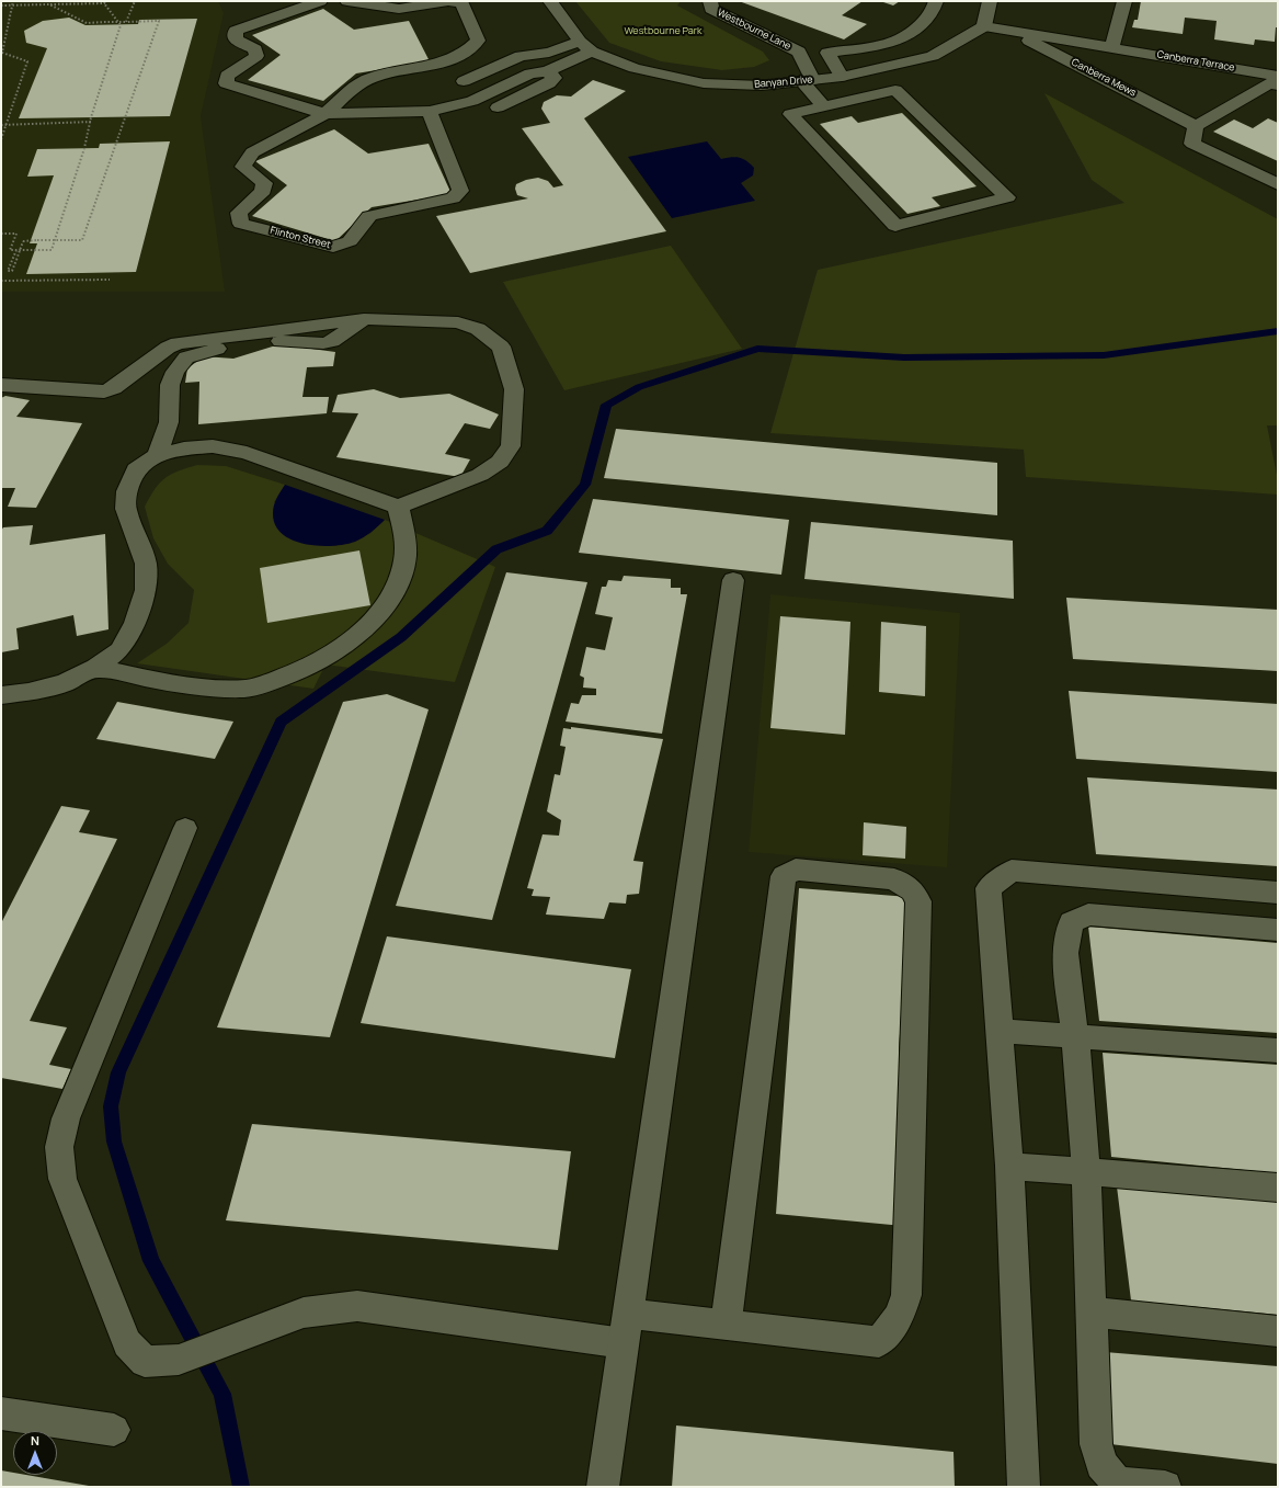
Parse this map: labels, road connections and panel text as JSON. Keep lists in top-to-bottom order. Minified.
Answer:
{"streets":{"street":["Westbourne Lane","Canberra Terrace","Canberra Mews","Banyan Drive","Flinton Street"]},"crossings":[["Westbourne Lane","Banyan Drive"],["Canberra Terrace","Canberra Mews"],["Canberra Terrace","Banyan Drive"],["Banyan Drive","Flinton Street"]],"parks":["Westbourne Park"],"north":"top"}
